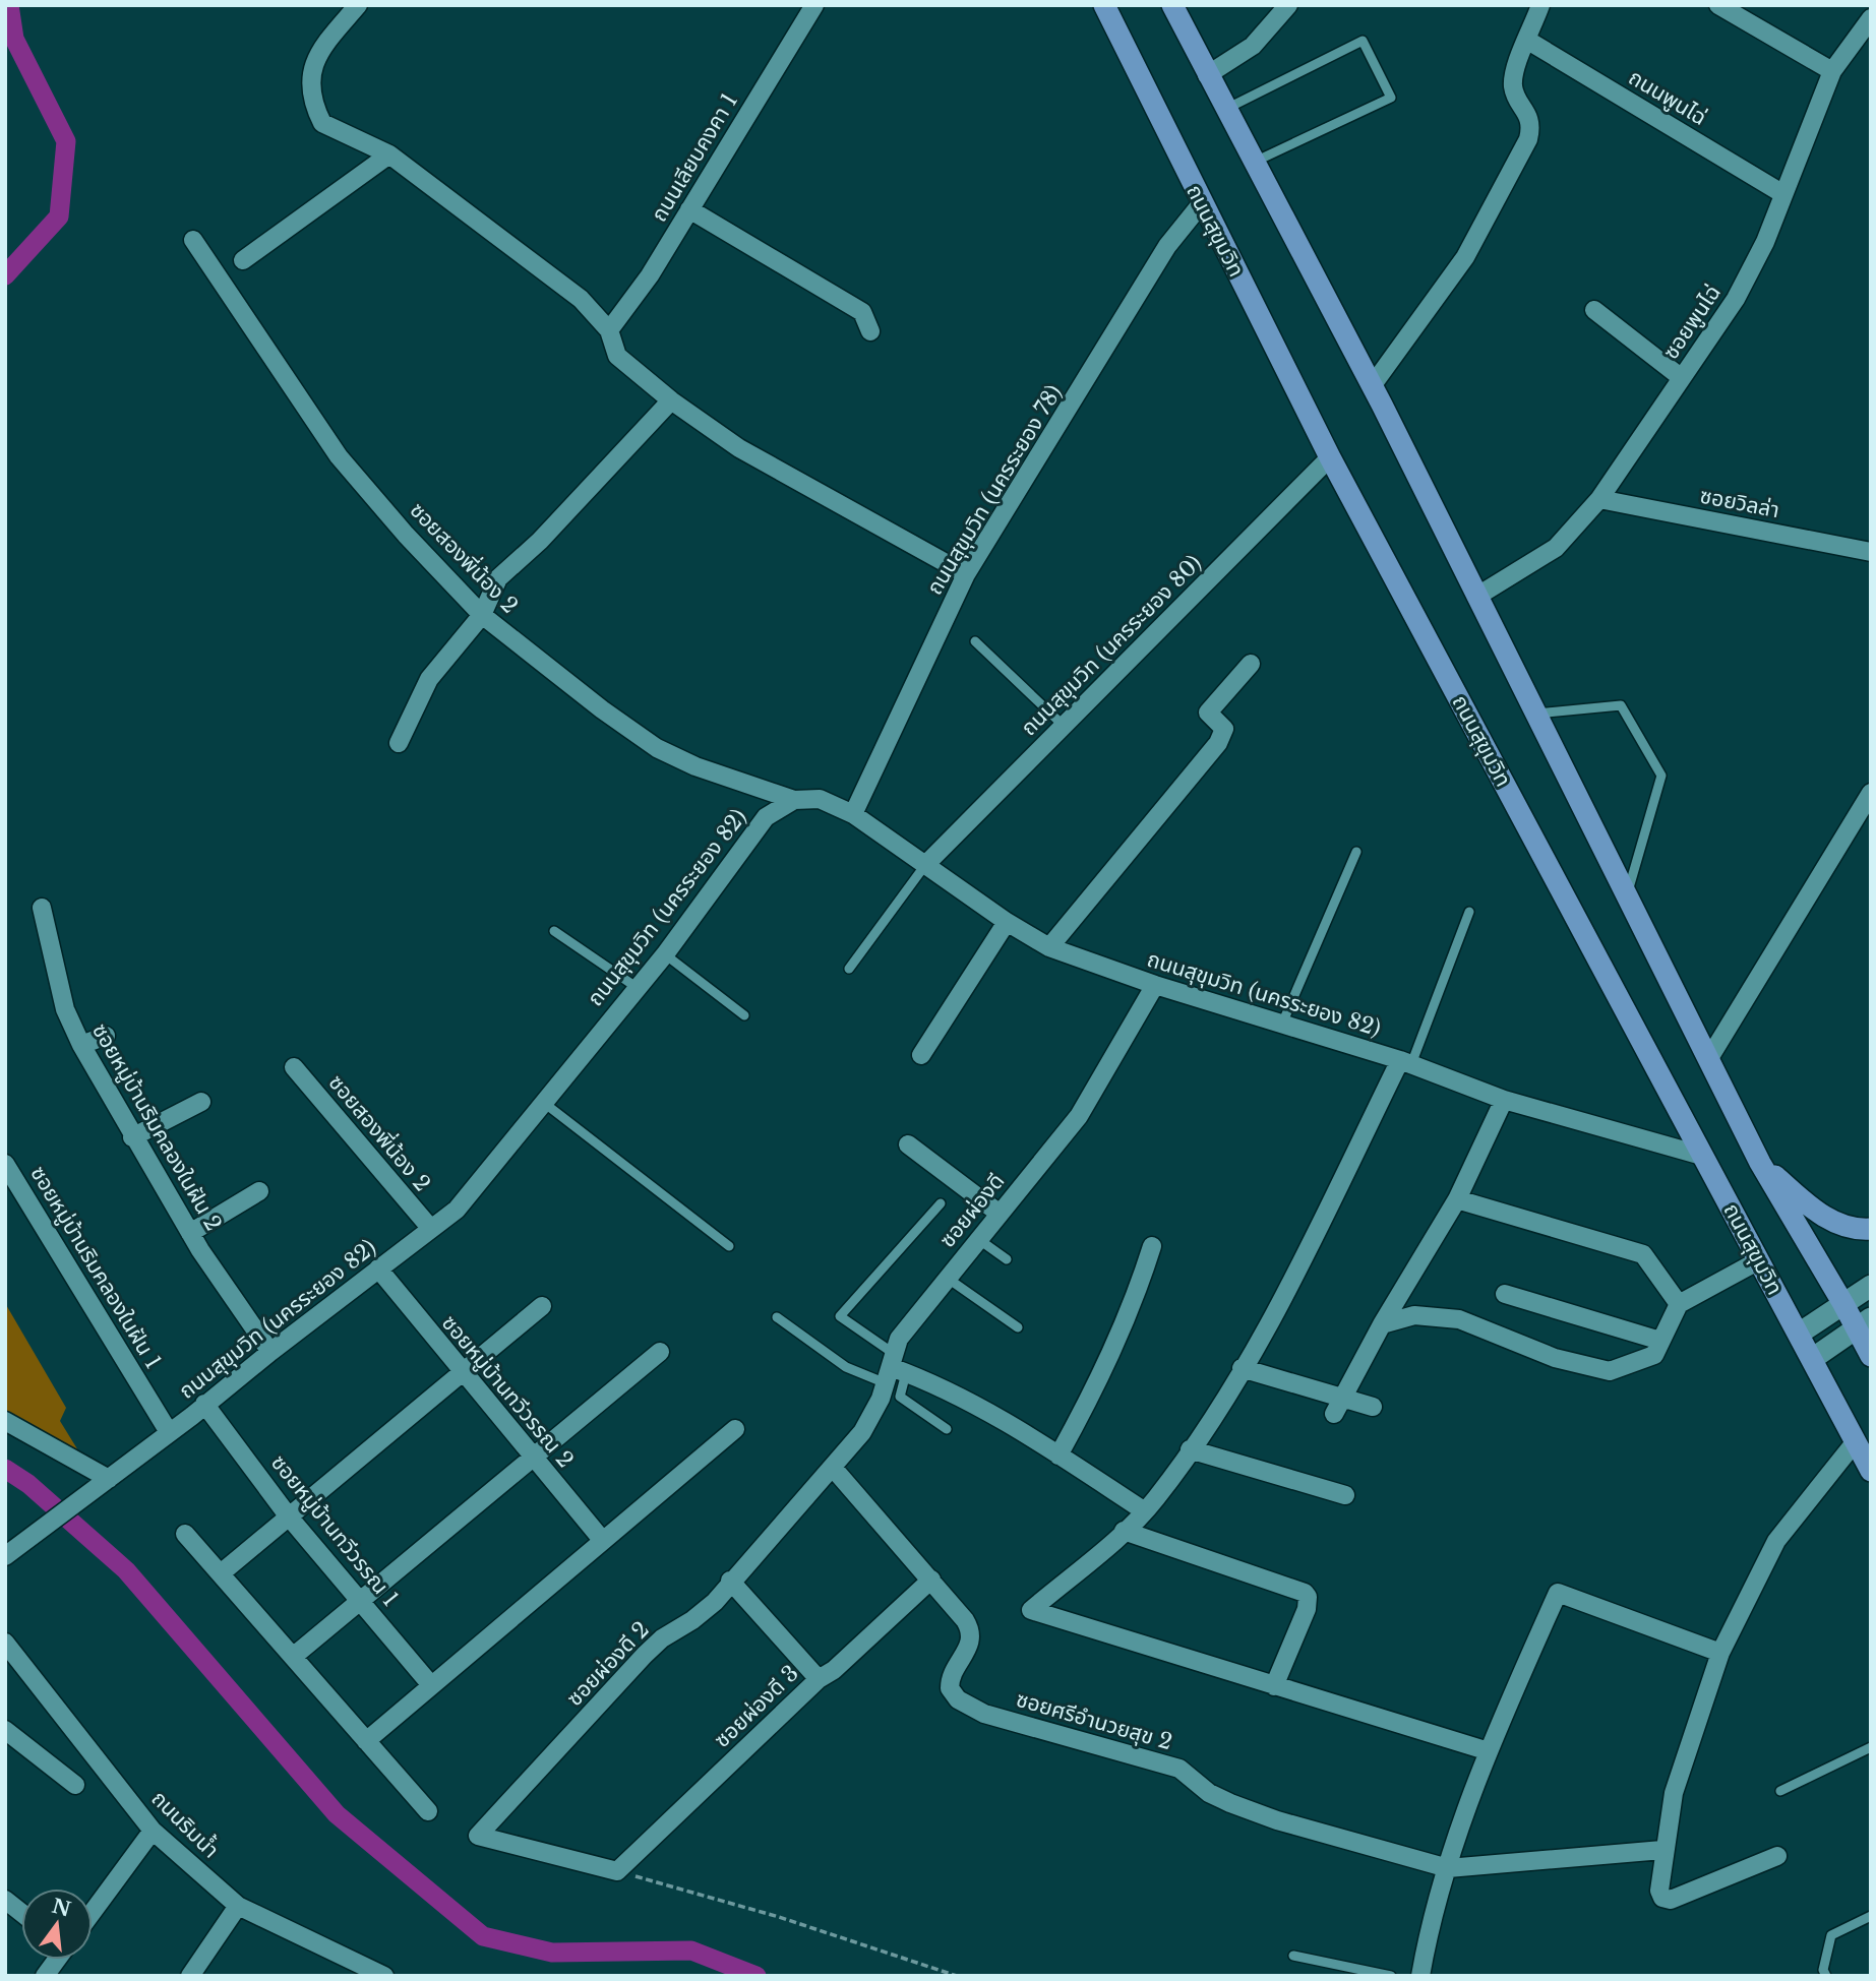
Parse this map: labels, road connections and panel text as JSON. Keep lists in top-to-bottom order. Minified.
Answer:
{"streets":{"main road":["ถนนสุขุมวิท"],"street":["ถนนพูนไฉ่","ถนนเลียบคงคา 1","ซอยพูนไฉ่","ถนนสุขุมวิท (นครระยอง 78)","ซอยวิลล่า","ซอยสองพี่น้อง 2","ถนนสุขุมวิท (นครระยอง 80)","ถนนสุขุมวิท (นครระยอง 82)","ซอยหมู่บ้านริมคลองในฝัน 2","ซอยผ่องดี","ซอยหมู่บ้านริมคลองในฝัน 1","ซอยหมู่บ้านทวีวรรณ 2","ซอยหมู่บ้านทวีวรรณ 1","ซอยผ่องดี 2","ซอยผ่องดี 3","ซอยศรีอำนวยสุข 2","ถนนริมน้ำ"]},"crossings":[["ถนนพูนไฉ่","ซอยพูนไฉ่"],["ถนนสุขุมวิท","ถนนสุขุมวิท (นครระยอง 78)"],["ถนนสุขุมวิท","ถนนสุขุมวิท (นครระยอง 80)"],["ถนนสุขุมวิท","ถนนสุขุมวิท (นครระยอง 82)"],["ซอยพูนไฉ่","ซอยวิลล่า"],["ถนนสุขุมวิท (นครระยอง 78)","ถนนสุขุมวิท (นครระยอง 82)"],["ซอยสองพี่น้อง 2","ถนนสุขุมวิท (นครระยอง 82)"],["ถนนสุขุมวิท (นครระยอง 80)","ถนนสุขุมวิท (นครระยอง 82)"],["ถนนสุขุมวิท (นครระยอง 82)","ซอยหมู่บ้านริมคลองในฝัน 2"],["ถนนสุขุมวิท (นครระยอง 82)","ซอยผ่องดี"],["ถนนสุขุมวิท (นครระยอง 82)","ซอยหมู่บ้านริมคลองในฝัน 1"],["ถนนสุขุมวิท (นครระยอง 82)","ซอยหมู่บ้านทวีวรรณ 2"],["ถนนสุขุมวิท (นครระยอง 82)","ซอยหมู่บ้านทวีวรรณ 1"],["ซอยผ่องดี","ซอยผ่องดี 2"],["ซอยผ่องดี","ซอยศรีอำนวยสุข 2"],["ซอยผ่องดี 2","ซอยผ่องดี 3"],["ซอยผ่องดี 2","ซอยศรีอำนวยสุข 2"],["ซอยผ่องดี 3","ซอยศรีอำนวยสุข 2"]],"north":"top"}
